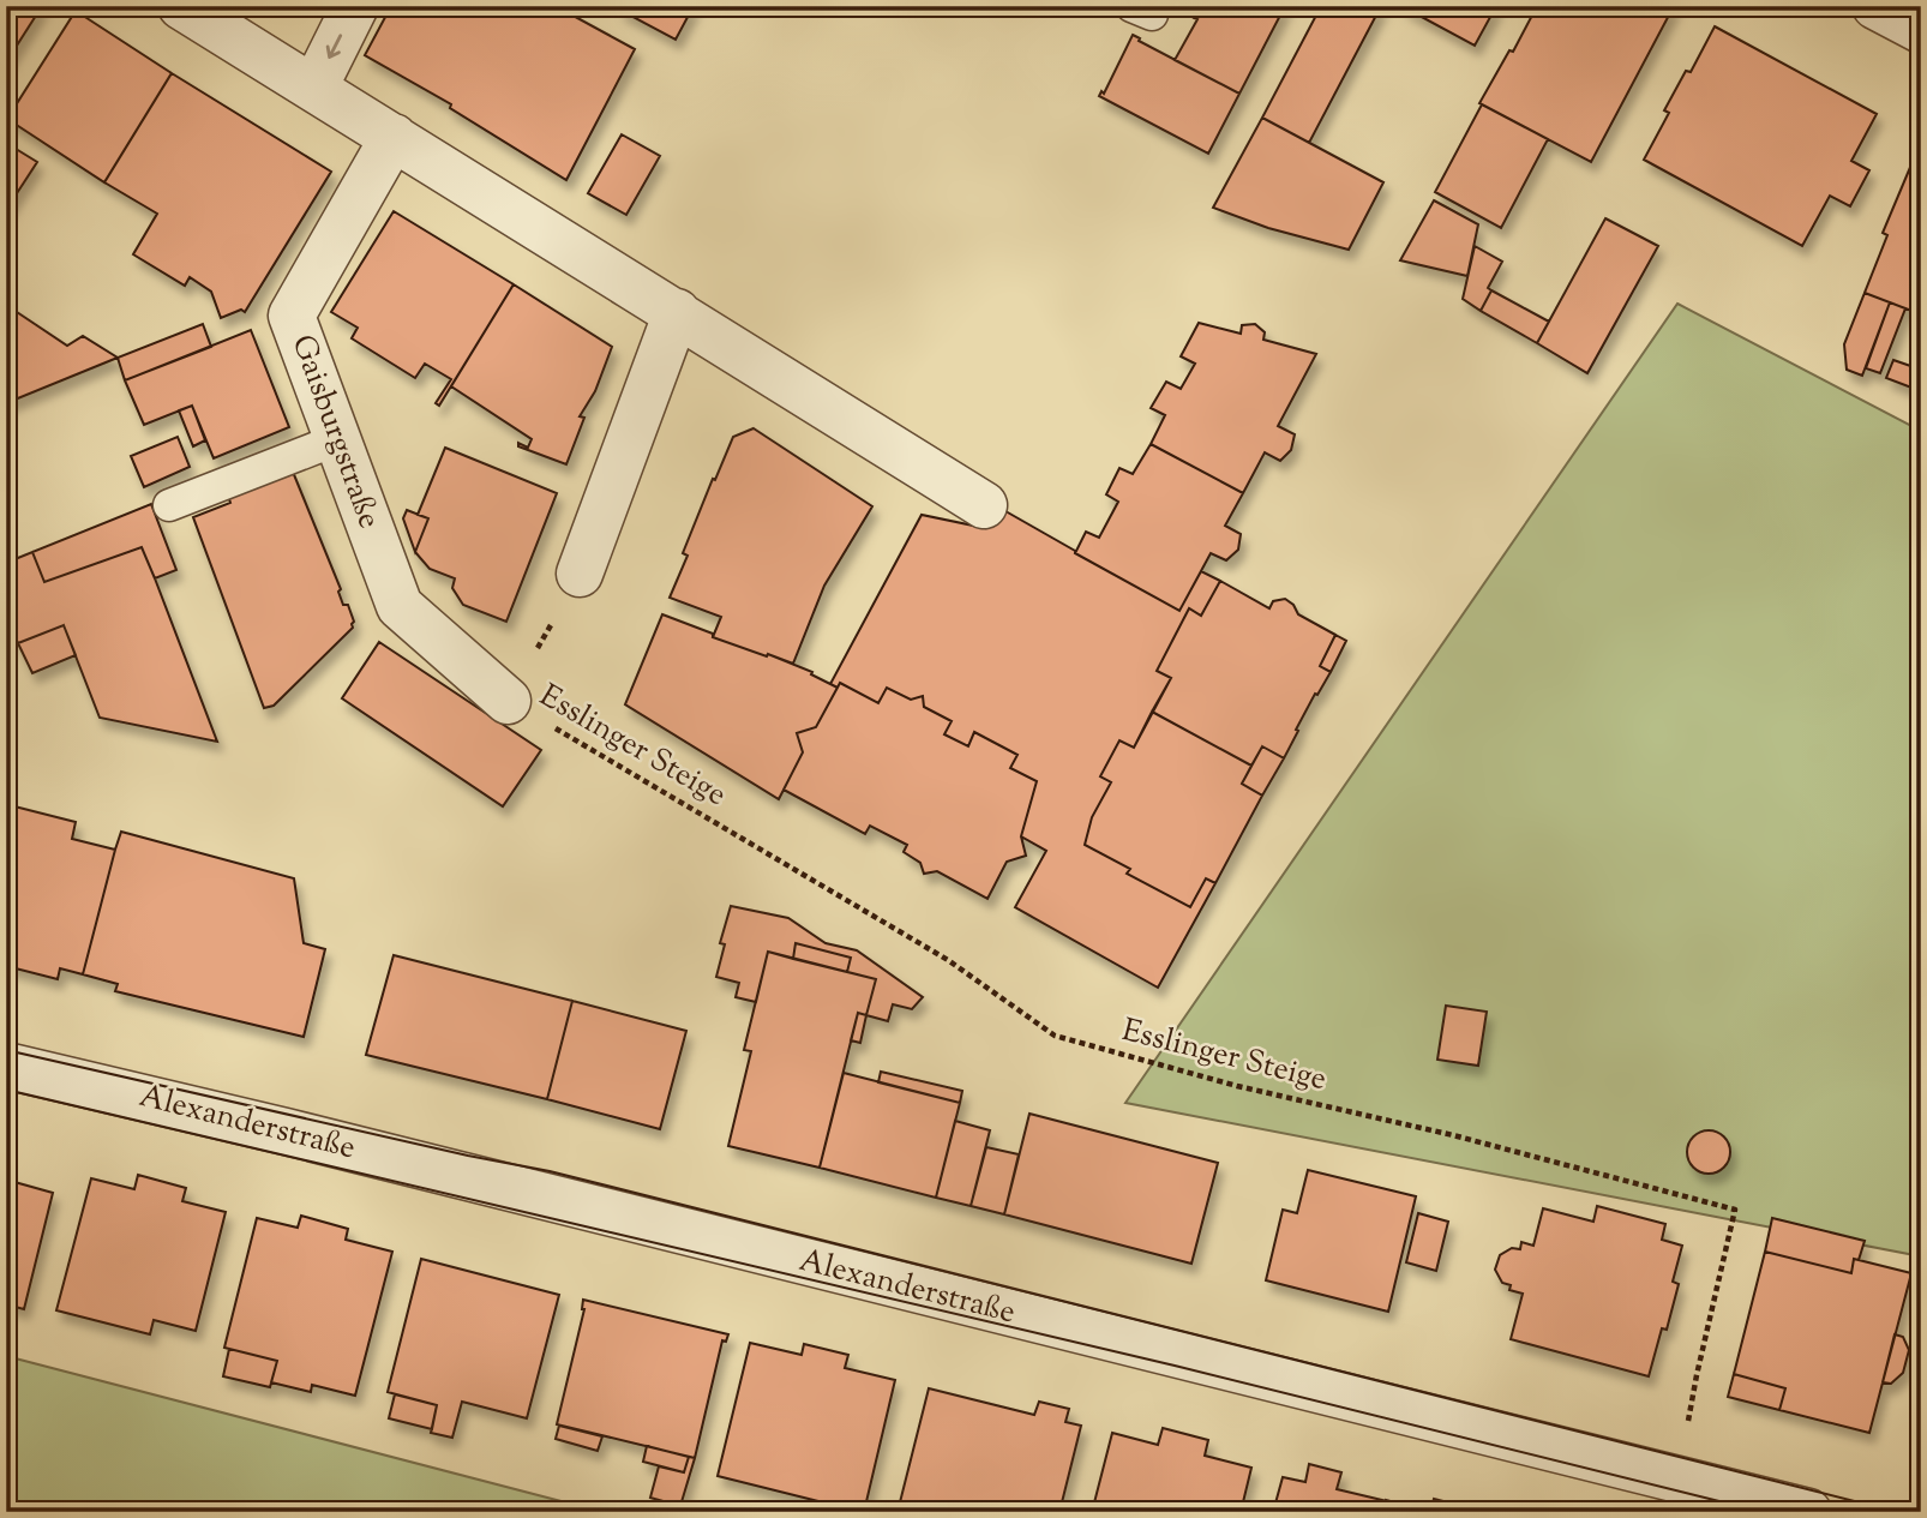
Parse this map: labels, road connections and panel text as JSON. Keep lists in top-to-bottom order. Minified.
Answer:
{"streets":{"street":["Gaisburgstraße","Alexanderstraße"],"path":["Esslinger Steige"]},"crossings":[["Gaisburgstraße","Esslinger Steige"],["Esslinger Steige","Alexanderstraße"]]}
